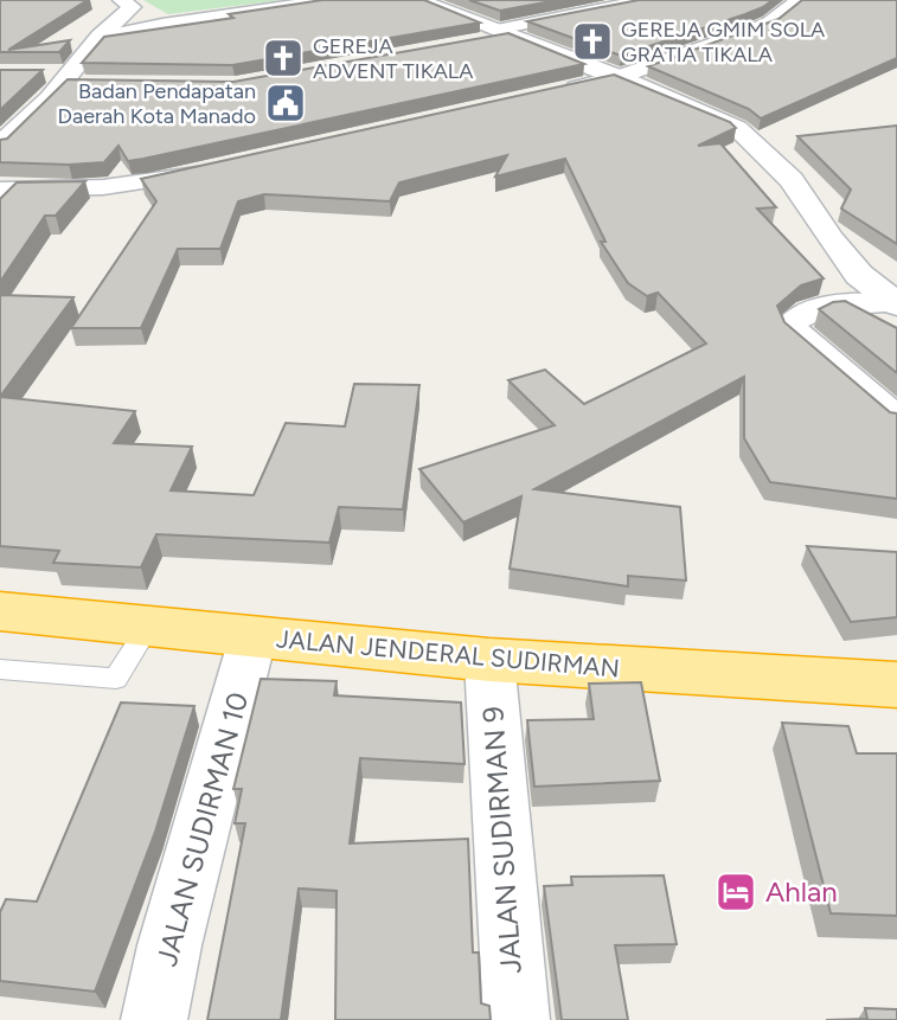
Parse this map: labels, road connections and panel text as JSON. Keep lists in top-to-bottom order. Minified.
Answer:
{"streets":{"highway":["JALAN JENDERAL SUDIRMAN"],"street":["JALAN SUDIRMAN 10","JALAN SUDIRMAN 9"]},"crossings":[["JALAN JENDERAL SUDIRMAN","JALAN SUDIRMAN 10"],["JALAN JENDERAL SUDIRMAN","JALAN SUDIRMAN 9"]],"places":{"church":["GEREJA GMIM SOLA GRATIA TIKALA","GEREJA ADVENT TIKALA"],"public building":["Badan Pendapatan Daerah Kota Manado"],"hotel":["Ahlan"]}}
